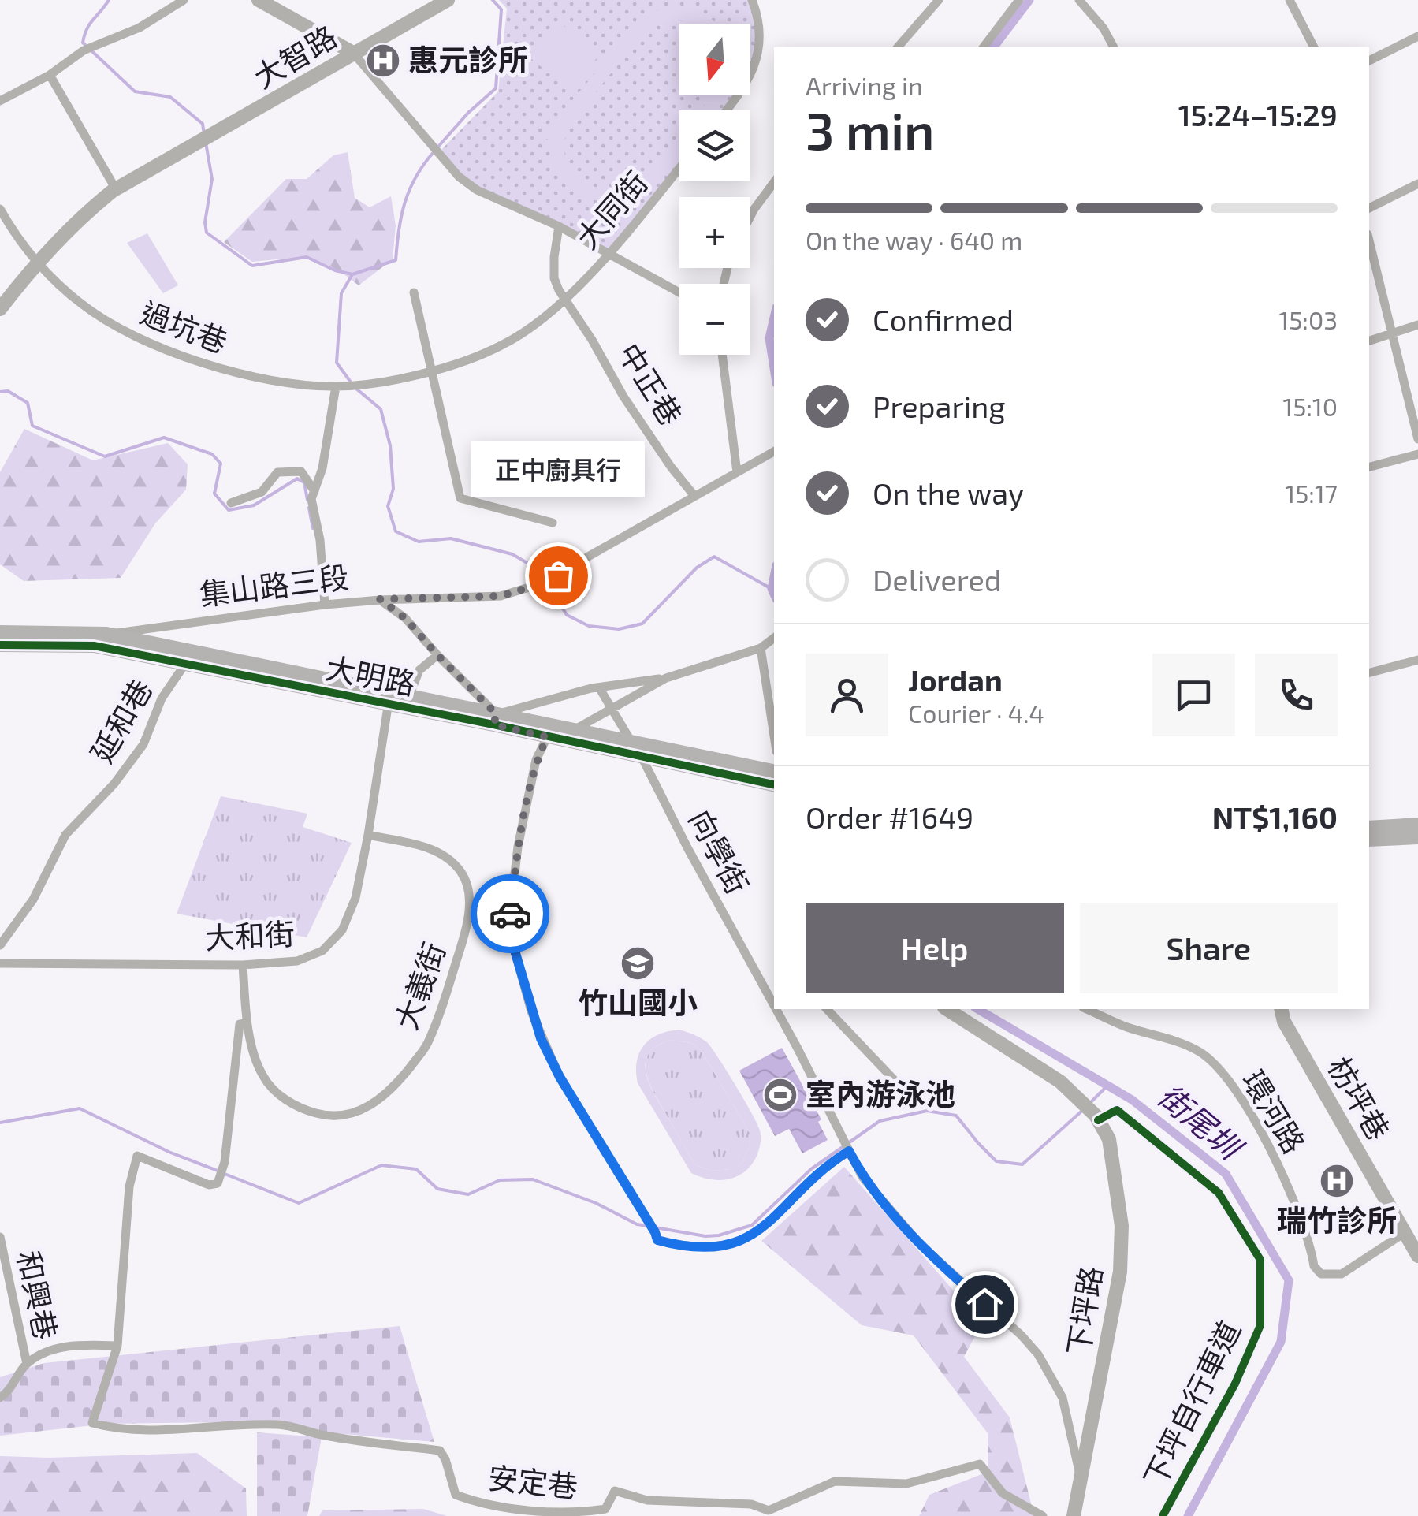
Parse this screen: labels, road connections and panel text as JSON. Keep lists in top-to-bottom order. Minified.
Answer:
{"streets":{"main road":["集山路三段","大明路"],"street":["大智路","大同街","過坑巷","中正巷","延和巷","向學街","大和街","大義街","枋坪巷","環河路","和興巷","下坪路","安定巷"],"cycle path":["下坪自行車道"]},"crossings":[["大智路","過坑巷"],["大同街","中正巷"],["集山路三段","大明路"],["大明路","延和巷"],["大明路","向學街"],["大明路","大和街"],["大和街","大義街"],["枋坪巷","環河路"]],"water":["街尾圳"],"places":{"hospital":["惠元診所","瑞竹診所"],"other":["正中廚具行"],"school or university":["竹山國小"],"sports":["室內游泳池"]},"north":"bottom","page":{"map_buttons":["+","−"],"heading":["3 min","Arriving in","15:24–15:29"],"panel":["Jordan","Courier · 4.4","Order #1649","NT$1,160"],"bar":"On the way · 640 m","list":[["Confirmed","15:03"],["Preparing","15:10"],["On the way","15:17"],"Delivered"],"bubble":"正中廚具行","buttons":["Help","Share"]}}
